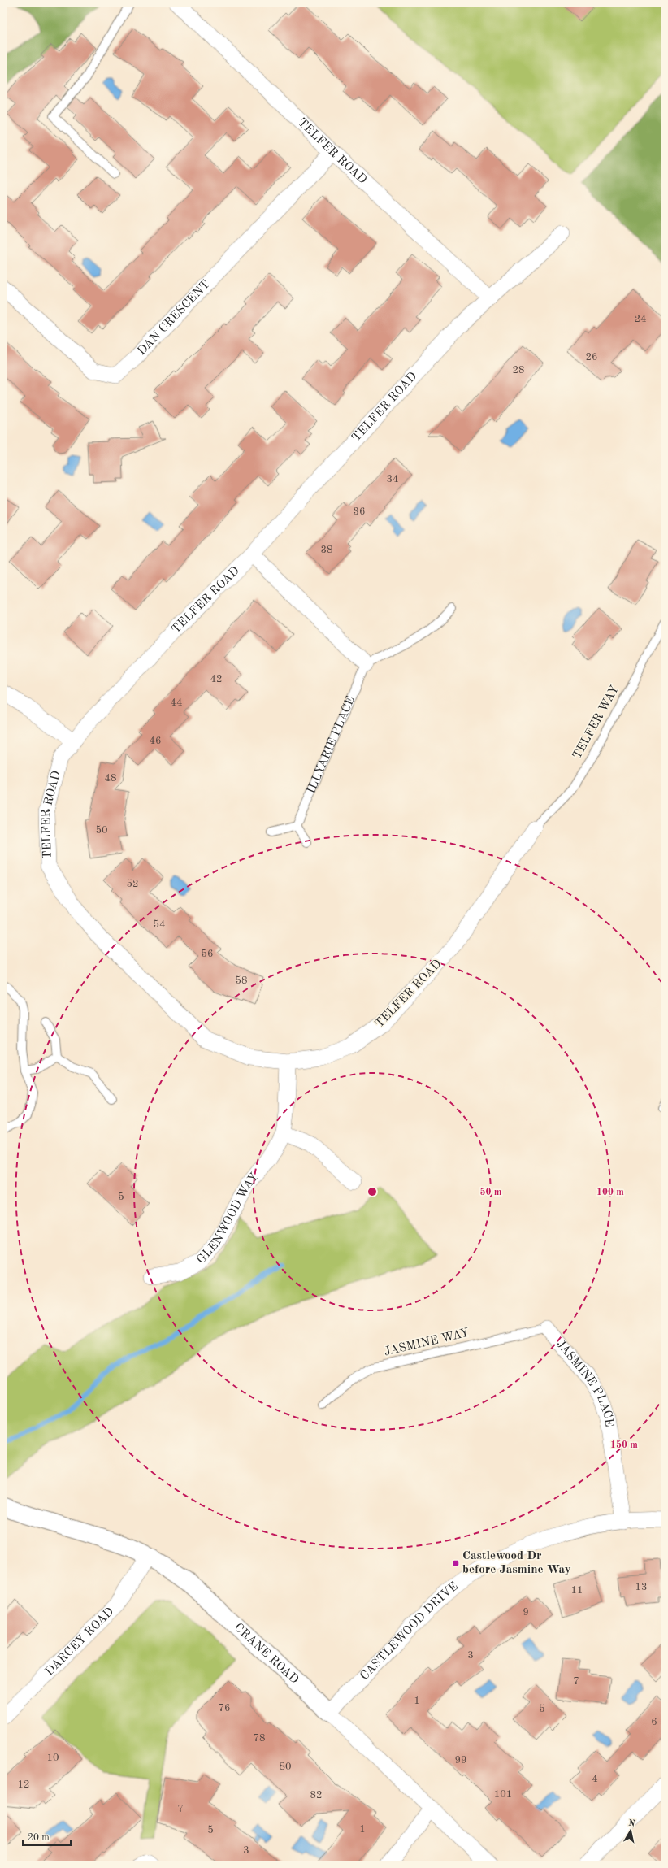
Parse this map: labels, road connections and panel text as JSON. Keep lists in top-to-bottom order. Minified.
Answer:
{"streets":{"street":["TELFER ROAD","DAN CRESCENT","GLENWOOD WAY","JASMINE PLACE","CASTLEWOOD DRIVE","DARCEY ROAD","CRANE ROAD"],"lane":["TELFER WAY","ILLYARIE PLACE","JASMINE WAY"]},"crossings":[["TELFER ROAD","DAN CRESCENT"],["TELFER ROAD","TELFER WAY"],["TELFER ROAD","GLENWOOD WAY"],["JASMINE WAY","JASMINE PLACE"],["JASMINE PLACE","CASTLEWOOD DRIVE"],["CASTLEWOOD DRIVE","CRANE ROAD"],["DARCEY ROAD","CRANE ROAD"]],"places":{"transit":["Castlewood Dr before Jasmine Way"]},"house_numbers":["24","26","28","34","36","38","42","44","46","48","50","52","54","56","58","5","13","11","9","3","7","1","76","5","6","78","10","99","80","4","12","101","82","7","1","5","3"],"scale_bar":"20 m","north":"top","rings":["50 m","100 m","150 m"]}
